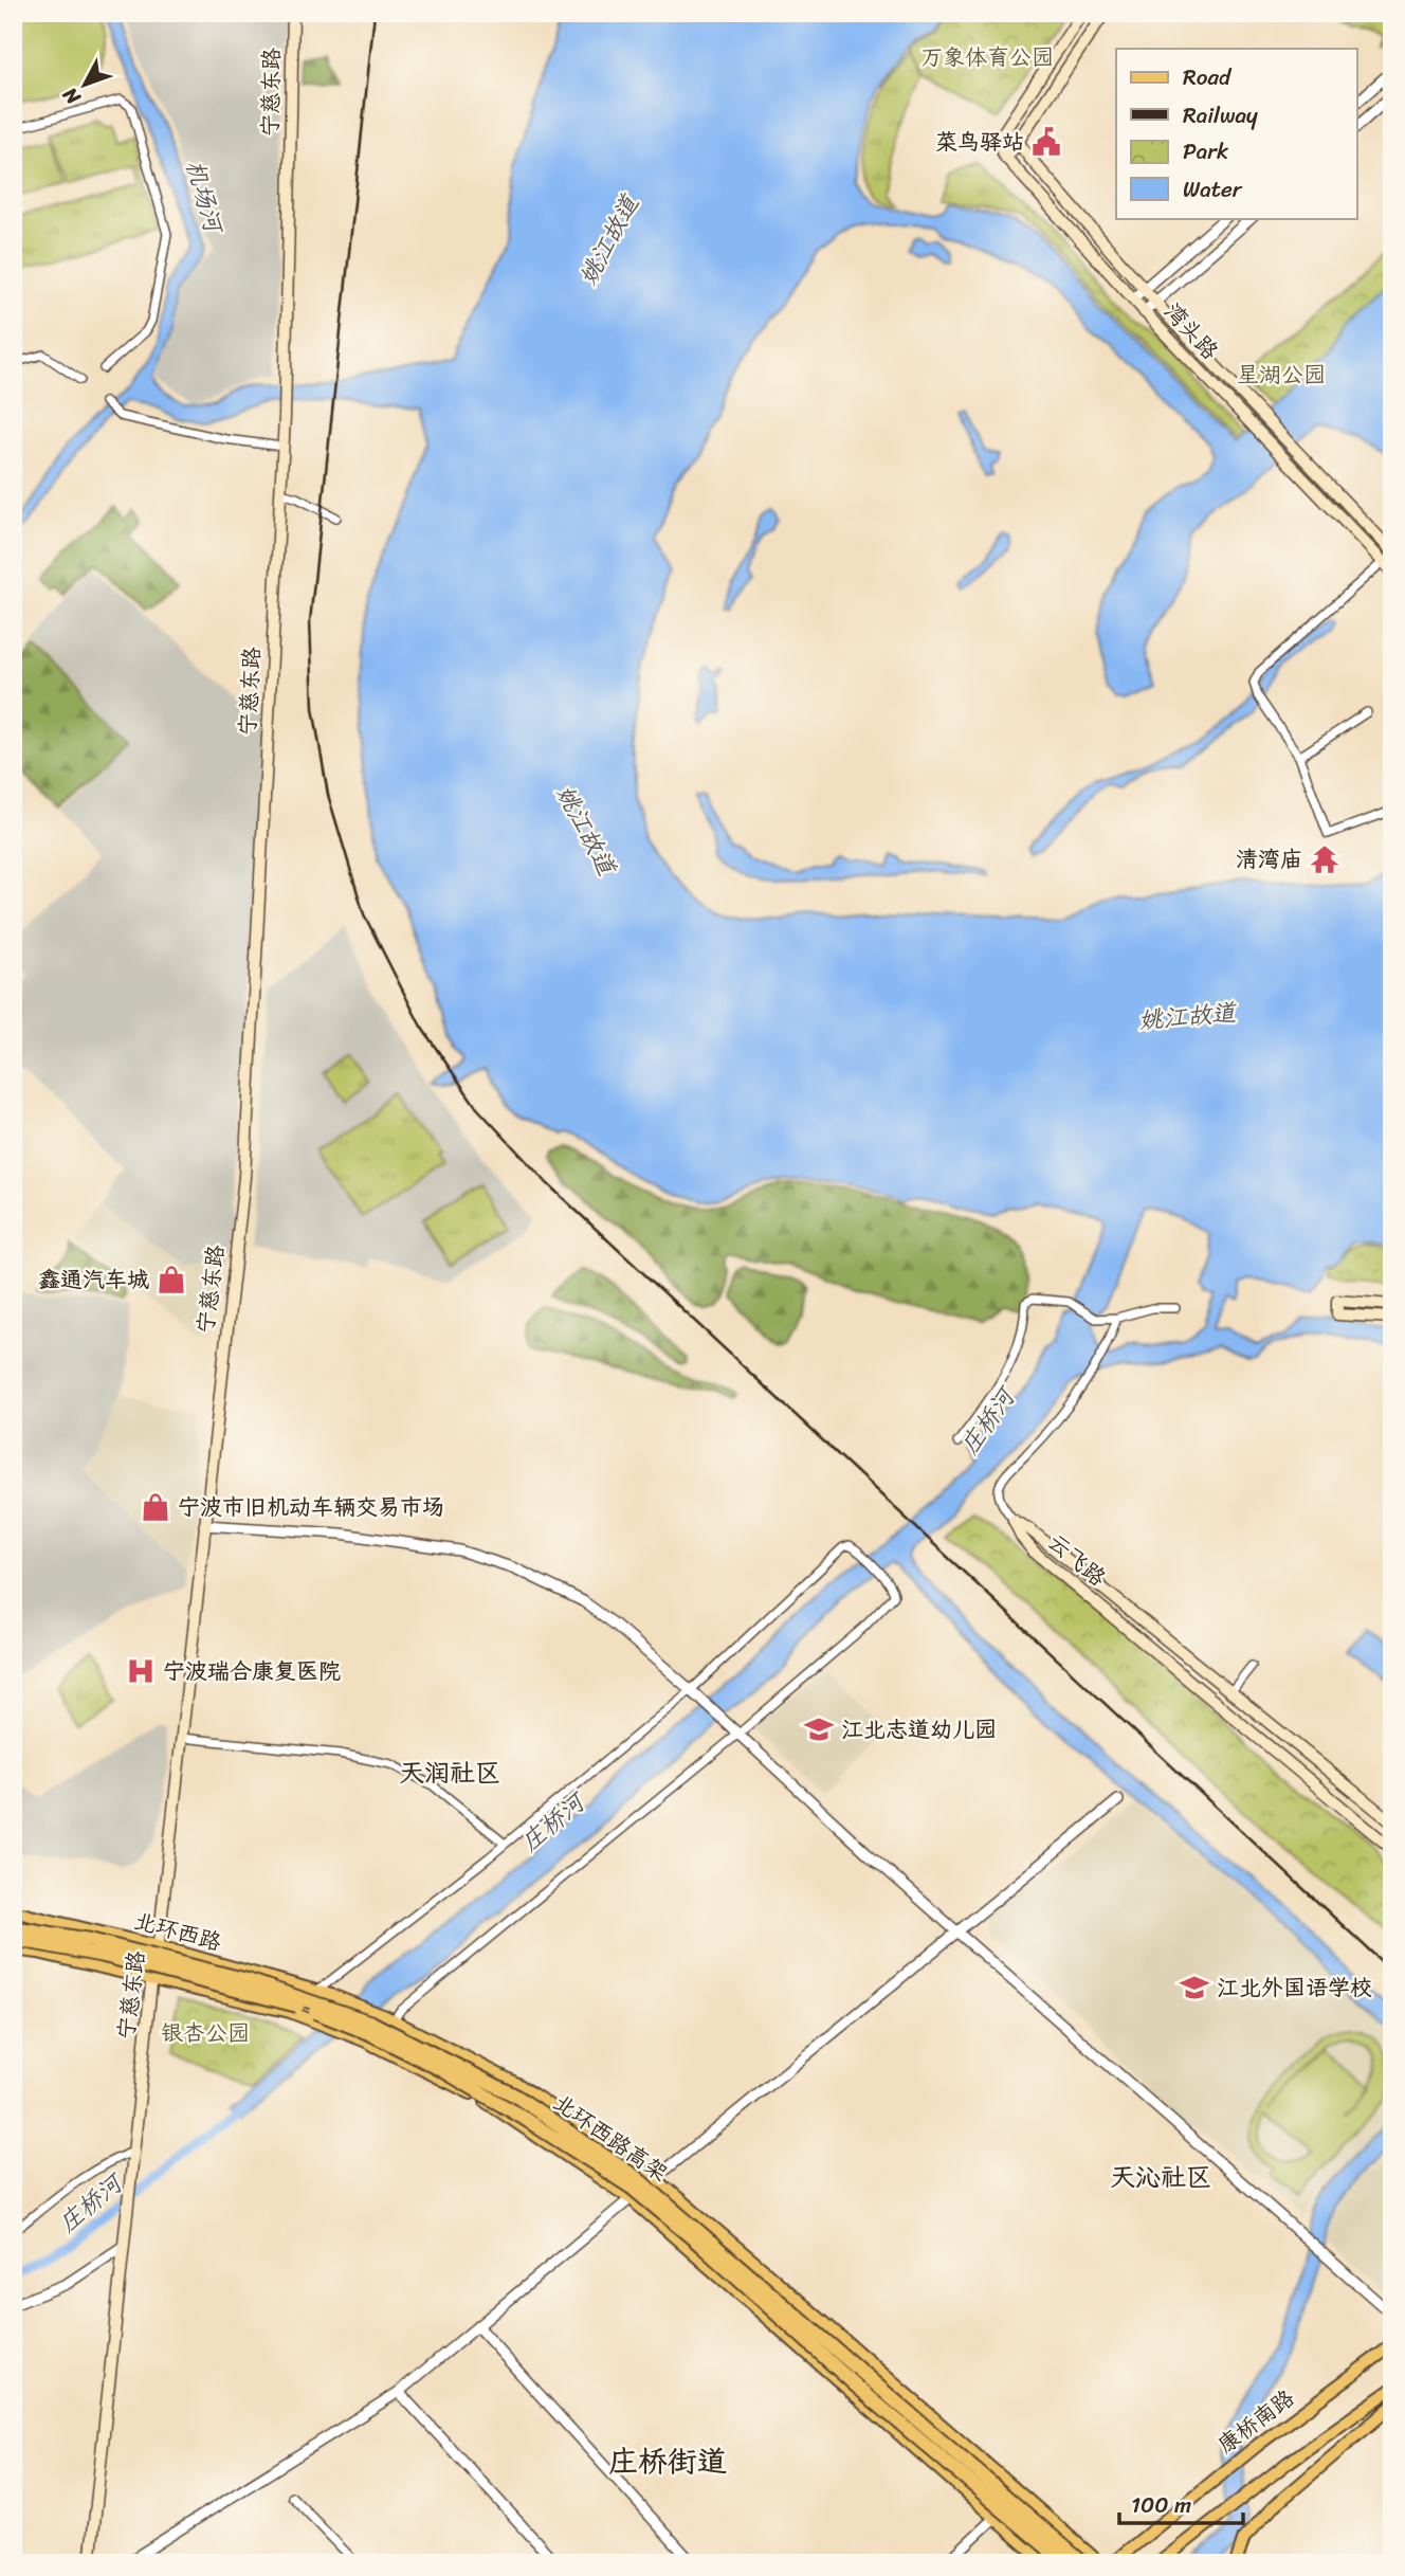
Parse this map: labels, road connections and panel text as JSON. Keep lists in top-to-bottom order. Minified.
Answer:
{"streets":{"highway":["北环西路高架"],"main road":["宁慈东路","湾头路","云飞路","北环西路","康桥南路"]},"crossings":[["宁慈东路","北环西路"]],"districts":["天润社区","天沁社区","庄桥街道"],"water":["机场河","姚江故道","庄桥河"],"parks":["万象体育公园","星湖公园","银杏公园"],"places":{"public building":["菜鸟驿站"],"temple":["清湾庙"],"shop":["鑫通汽车城","宁波市旧机动车辆交易市场"],"hospital":["宁波瑞合康复医院"],"school or university":["江北志道幼儿园","江北外国语学校"]},"legend":["Road","Railway","Park","Water"],"scale_bar":"100 m","north":"bottom left"}
